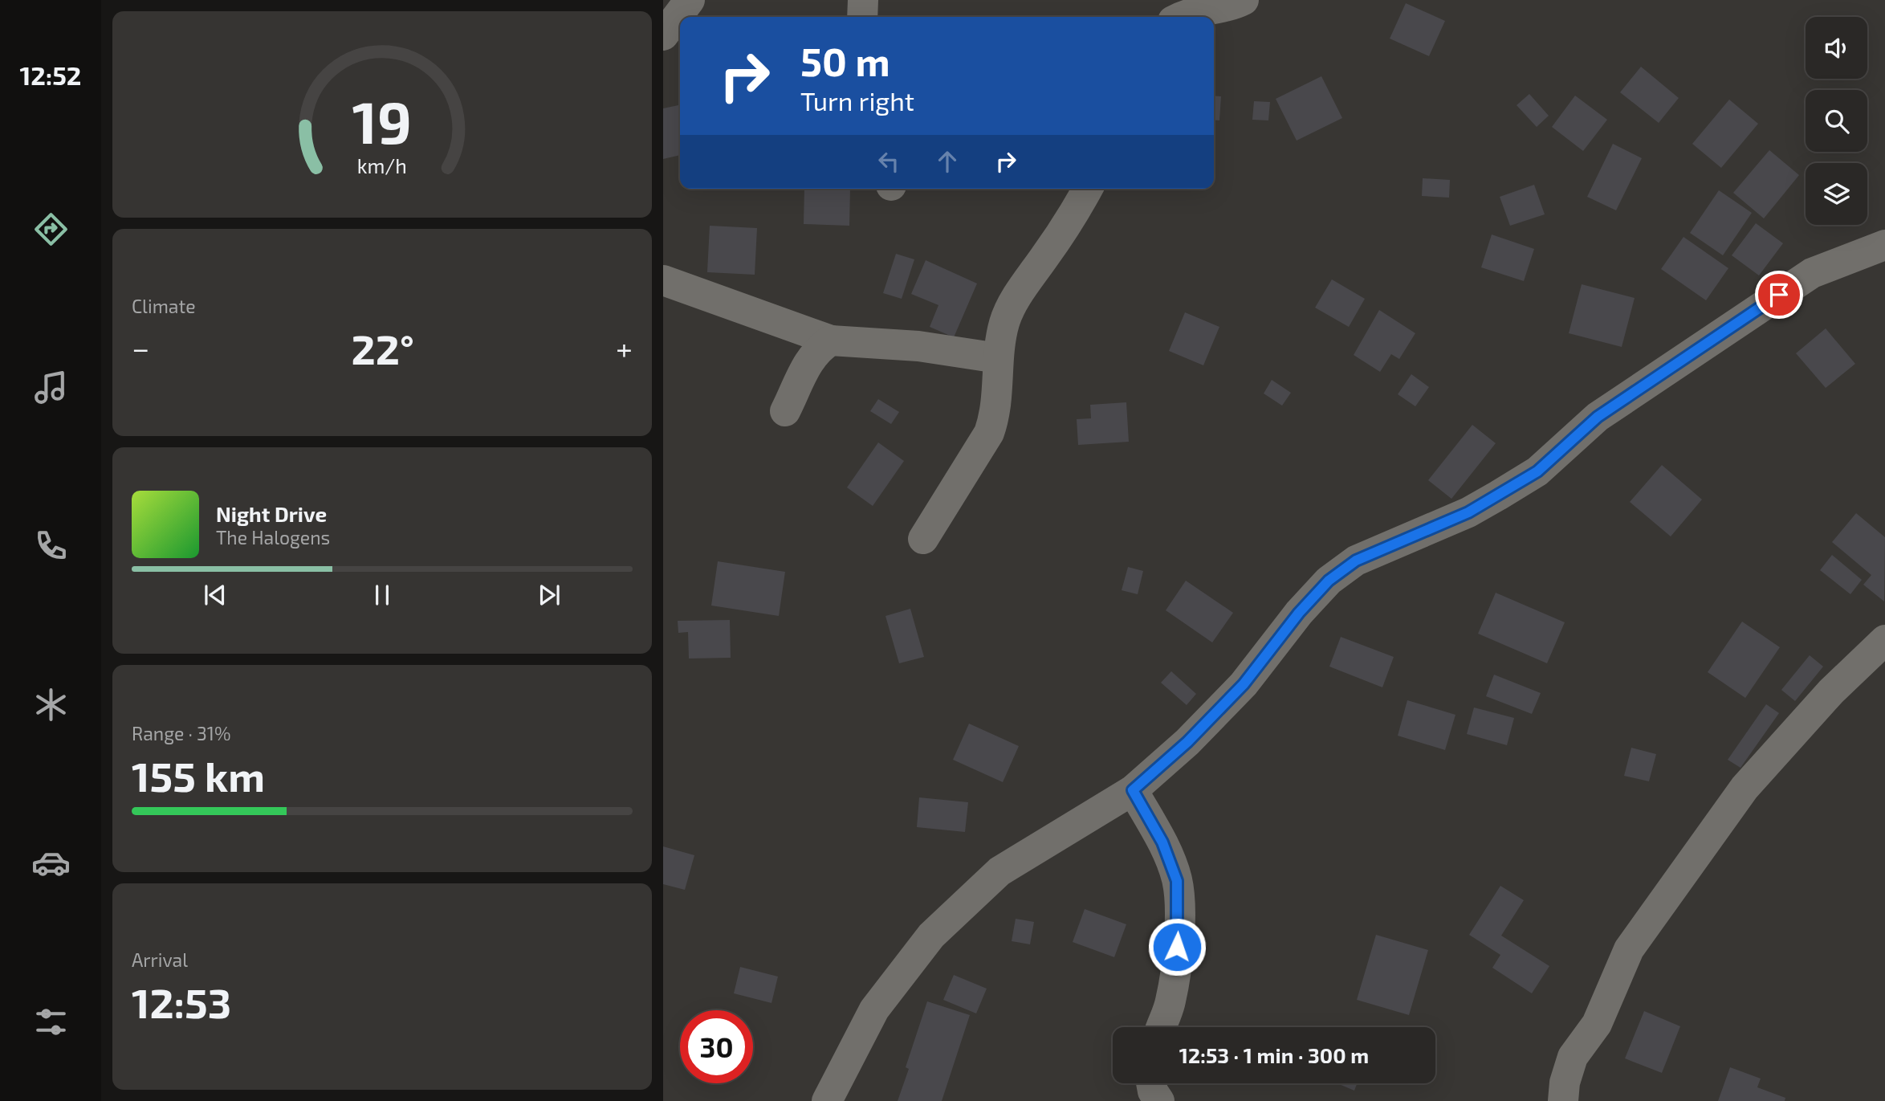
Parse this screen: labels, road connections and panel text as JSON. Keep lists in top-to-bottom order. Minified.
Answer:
{"page":{"tabs":"12:52","turn":["50 m","Turn right"],"tile":["Climate",["Range · 31%","155 km"],["Arrival","12:53"]],"heat":["−","22°","+"],"song":["Night Drive","The Halogens"],"limit":"30","trip":"12:53 · 1 min · 300 m","gauge":["19","km/h"]}}
